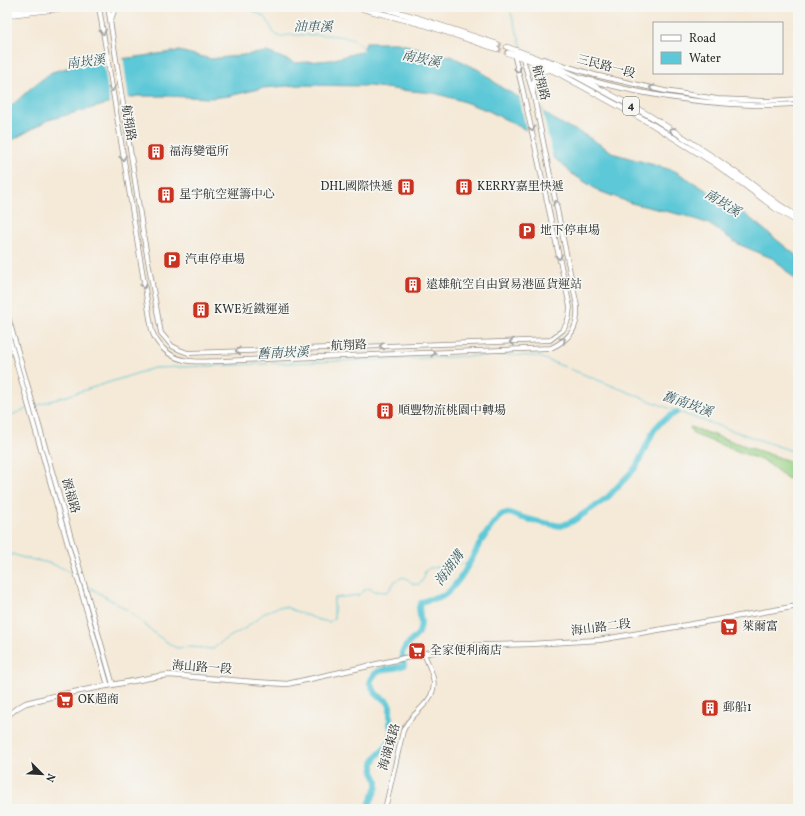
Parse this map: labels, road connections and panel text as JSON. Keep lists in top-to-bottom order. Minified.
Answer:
{"streets":{"main road":["三民路一段","4","海山路二段","海山路一段"],"street":["航翔路","源福路","海湖東路"]},"crossings":[["三民路一段","航翔路"],["三民路一段","4"],["航翔路","4"],["源福路","海山路一段"],["海山路二段","海山路一段"],["海山路二段","海湖東路"]],"water":["油車溪","南崁溪","舊南崁溪","海湖溝"],"places":{"building":["福海變電所","DHL國際快遞","KERRY嘉里快遞","星宇航空運籌中心","遠雄航空自由貿易港區貨運站","KWE近鐵運通","順豐物流桃園中轉場","郵船1"],"parking":["地下停車場","汽車停車場"],"supermarket":["萊爾富","全家便利商店","OK超商"]},"legend":["Road","Water"],"north":"bottom right"}
